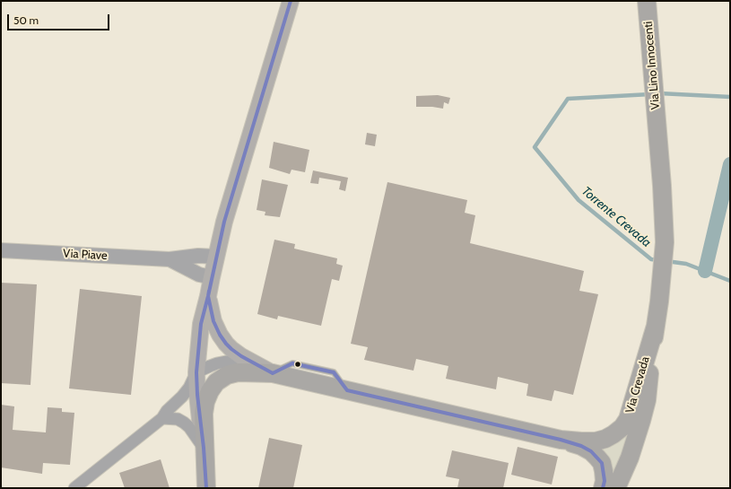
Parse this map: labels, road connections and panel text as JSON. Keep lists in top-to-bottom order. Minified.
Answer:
{"streets":{"main road":["Via Lino Innocenti","Via Crevada"],"street":["Via Piave"]},"crossings":[["Via Lino Innocenti","Via Crevada"],["Via Piave","Via Crevada"]],"water":["Torrente Crevada"],"scale_bar":"50 m"}
